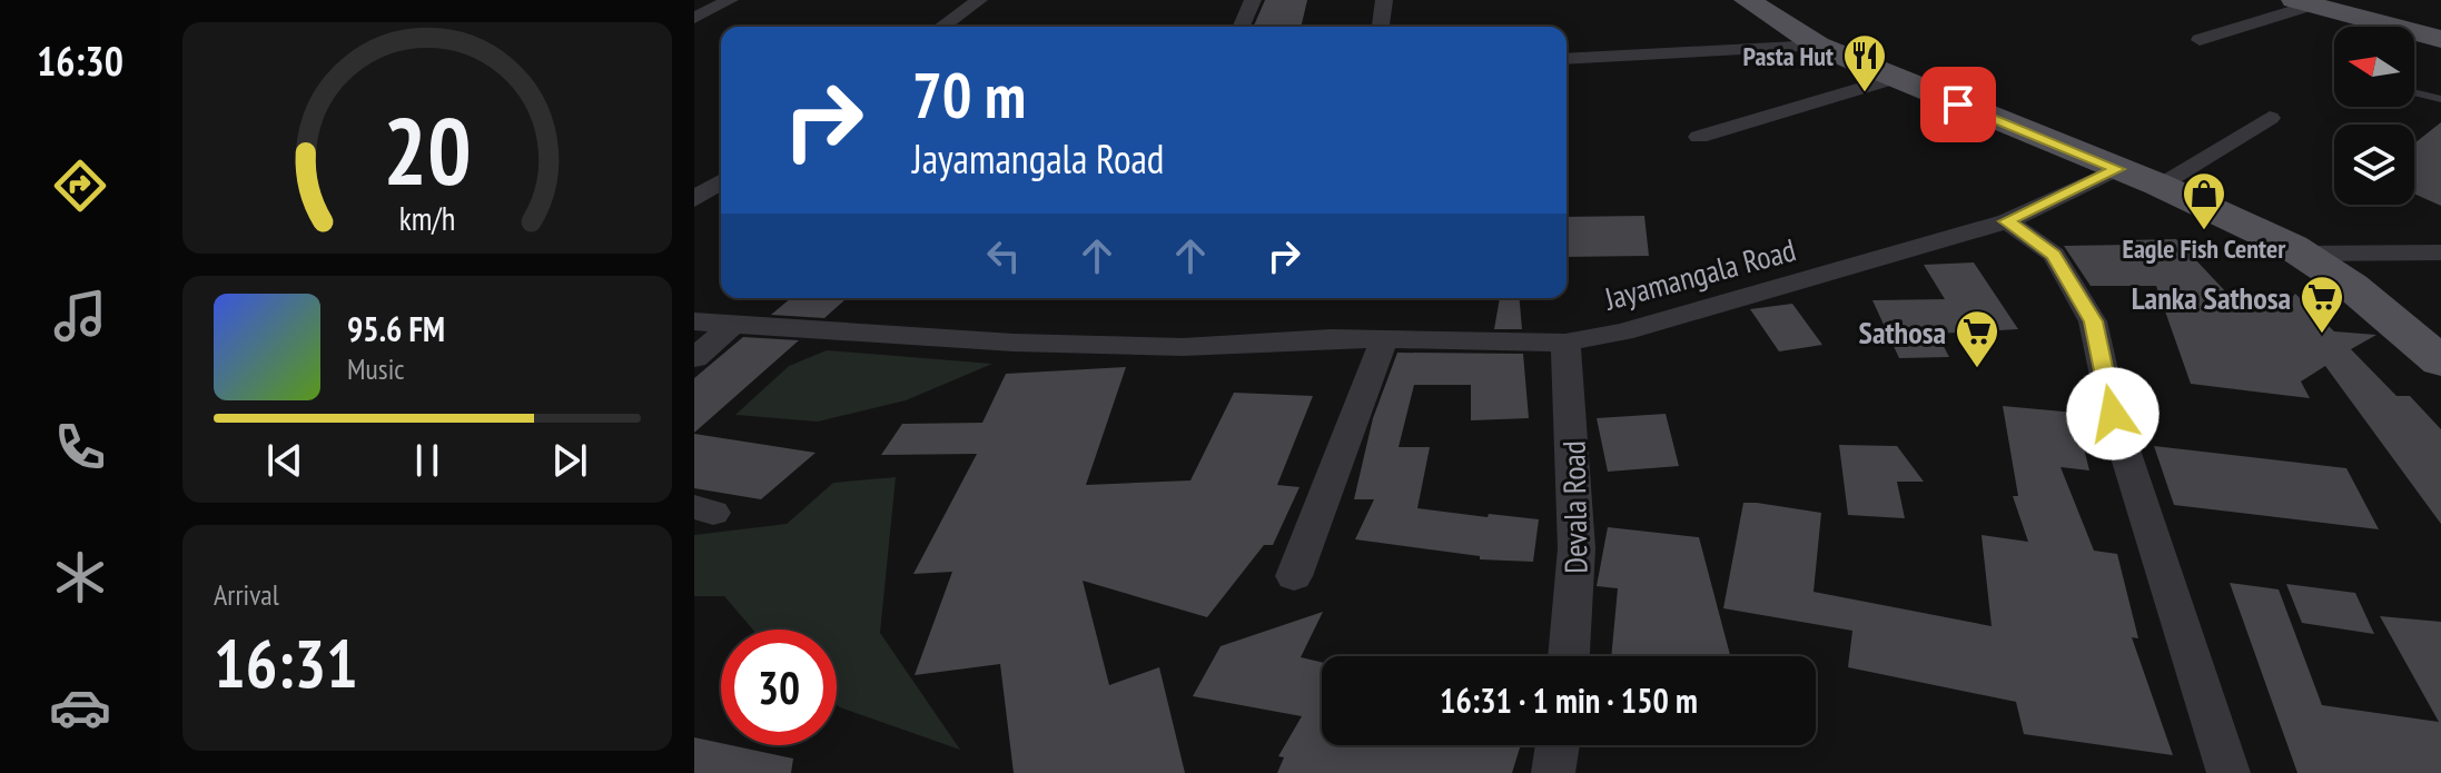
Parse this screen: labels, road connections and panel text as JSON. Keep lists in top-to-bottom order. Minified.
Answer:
{"streets":{"street":["Jayamangala Road","Devala Road"]},"crossings":[["Jayamangala Road","Devala Road"]],"places":{"restaurant":["Pasta Hut"],"shop":["Eagle Fish Center"],"supermarket":["Lanka Sathosa","Sathosa"]},"north":"left","page":{"tabs":"16:30","turn":["70 m","Jayamangala Road"],"song":["95.6 FM","Music"],"tile":["Arrival","16:31"],"limit":"30","trip":"16:31 · 1 min · 150 m","gauge":["20","km/h"]}}
